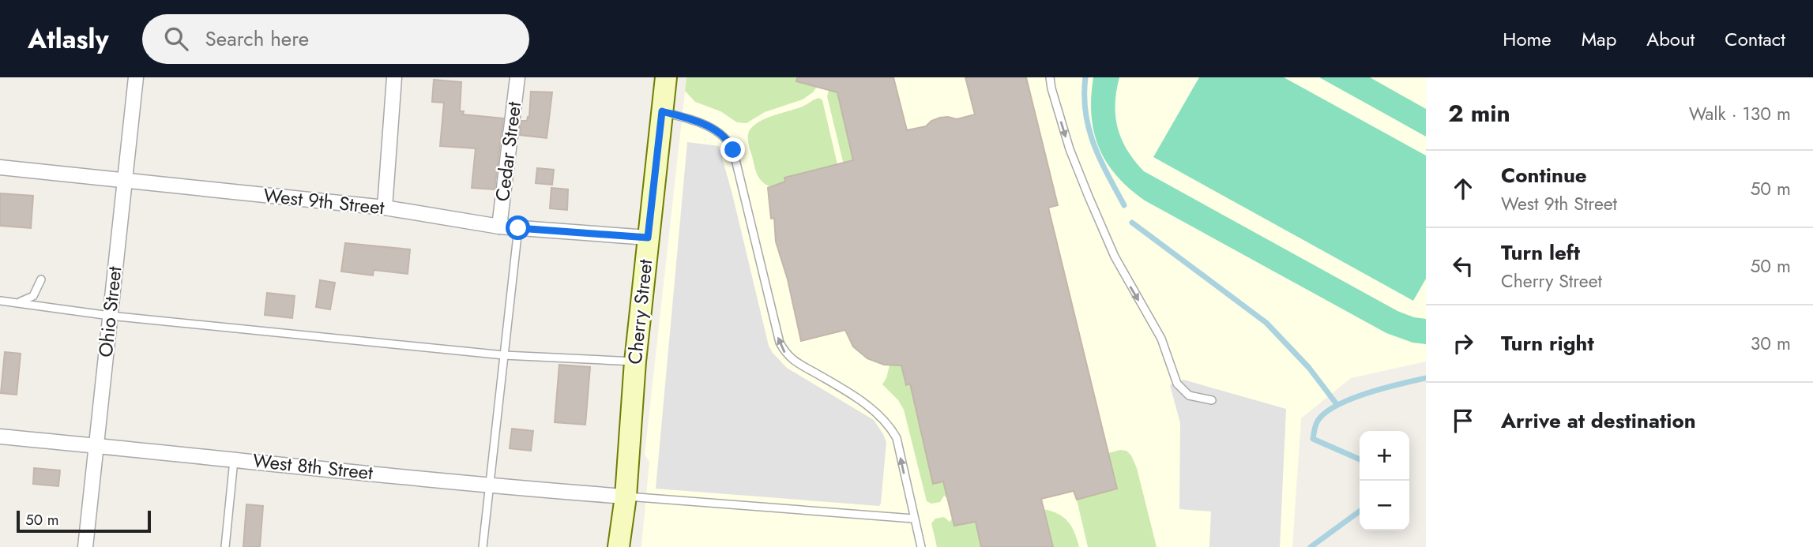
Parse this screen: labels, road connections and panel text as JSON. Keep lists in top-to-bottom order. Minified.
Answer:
{"streets":{"street":["Cedar Street","West 9th Street","Ohio Street","Cherry Street","West 8th Street"]},"crossings":[["Cedar Street","West 9th Street"],["West 9th Street","Ohio Street"],["West 9th Street","Cherry Street"],["Ohio Street","West 8th Street"],["Cherry Street","West 8th Street"]],"scale_bar":"50 m","page":{"header":"Atlasly","search":"Search here","nav":["Home","Map","About","Contact"],"heading":["2 min","Walk · 130 m"],"list":[["Continue","West 9th Street","50 m"],["Turn left","Cherry Street","50 m"],["Turn right","30 m"],"Arrive at destination"],"map_buttons":["+","−"],"scale":"50 m"}}
